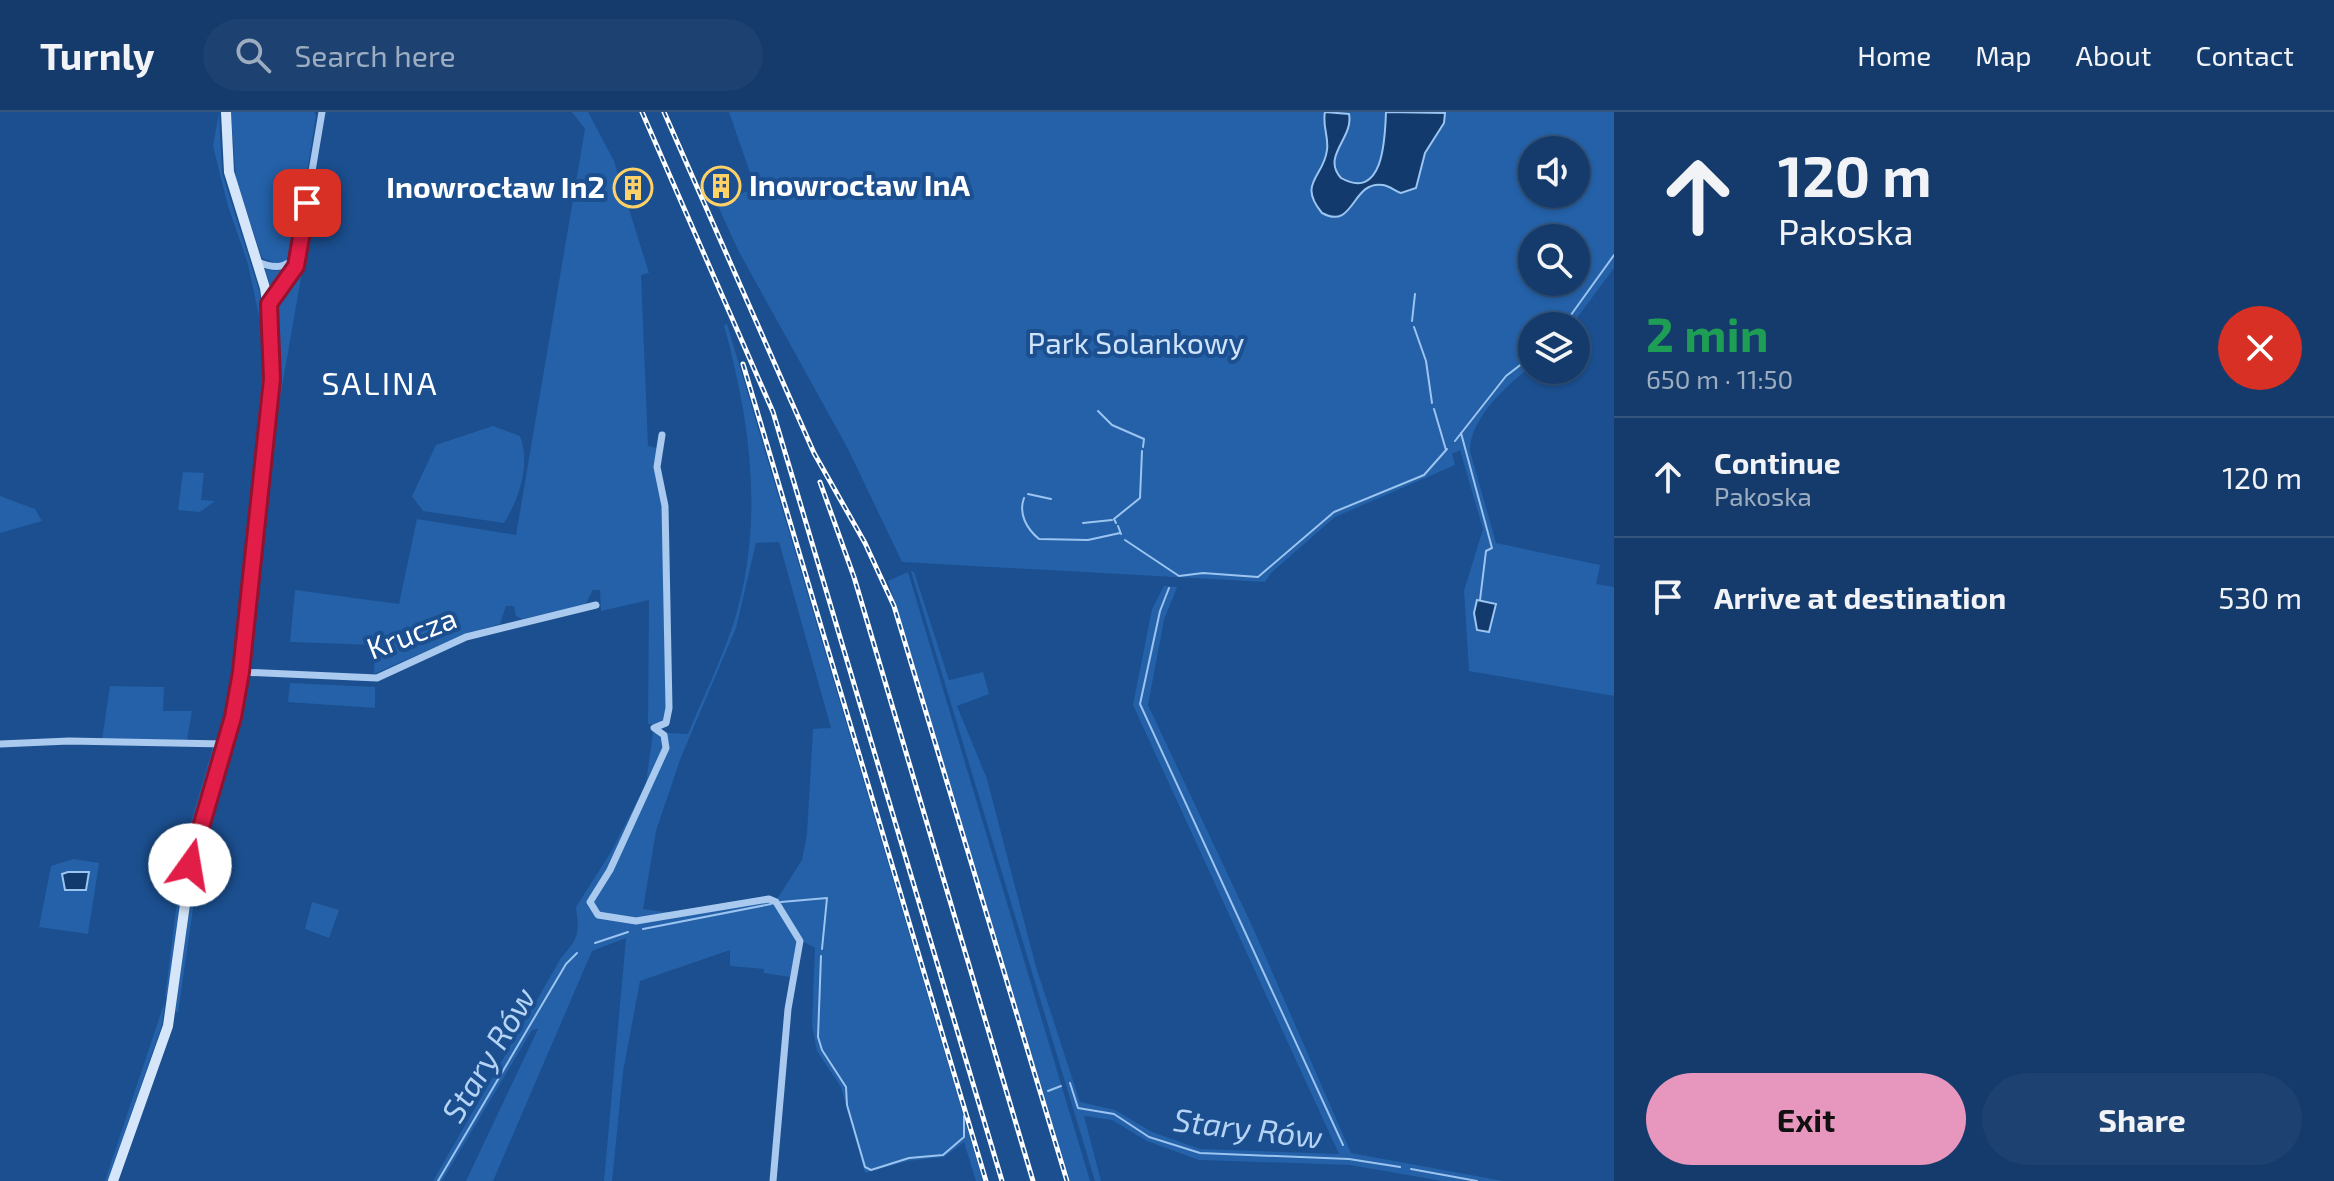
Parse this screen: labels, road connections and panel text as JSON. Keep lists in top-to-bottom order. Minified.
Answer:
{"streets":{"street":["Krucza"]},"districts":["SALINA"],"water":["Stary Rów"],"parks":["Park Solankowy"],"places":{"building":["Inowrocław InA","Inowrocław In2"]},"page":{"header":"Turnly","search":"Search here","nav":["Home","Map","About","Contact"],"turn":["120 m","Pakoska"],"heading":["2 min","650 m · 11:50"],"list":[{"name":"Continue","note":"Pakoska","value":"120 m"},{"name":"Arrive at destination","value":"530 m"}],"buttons":["Exit","Share"]}}
